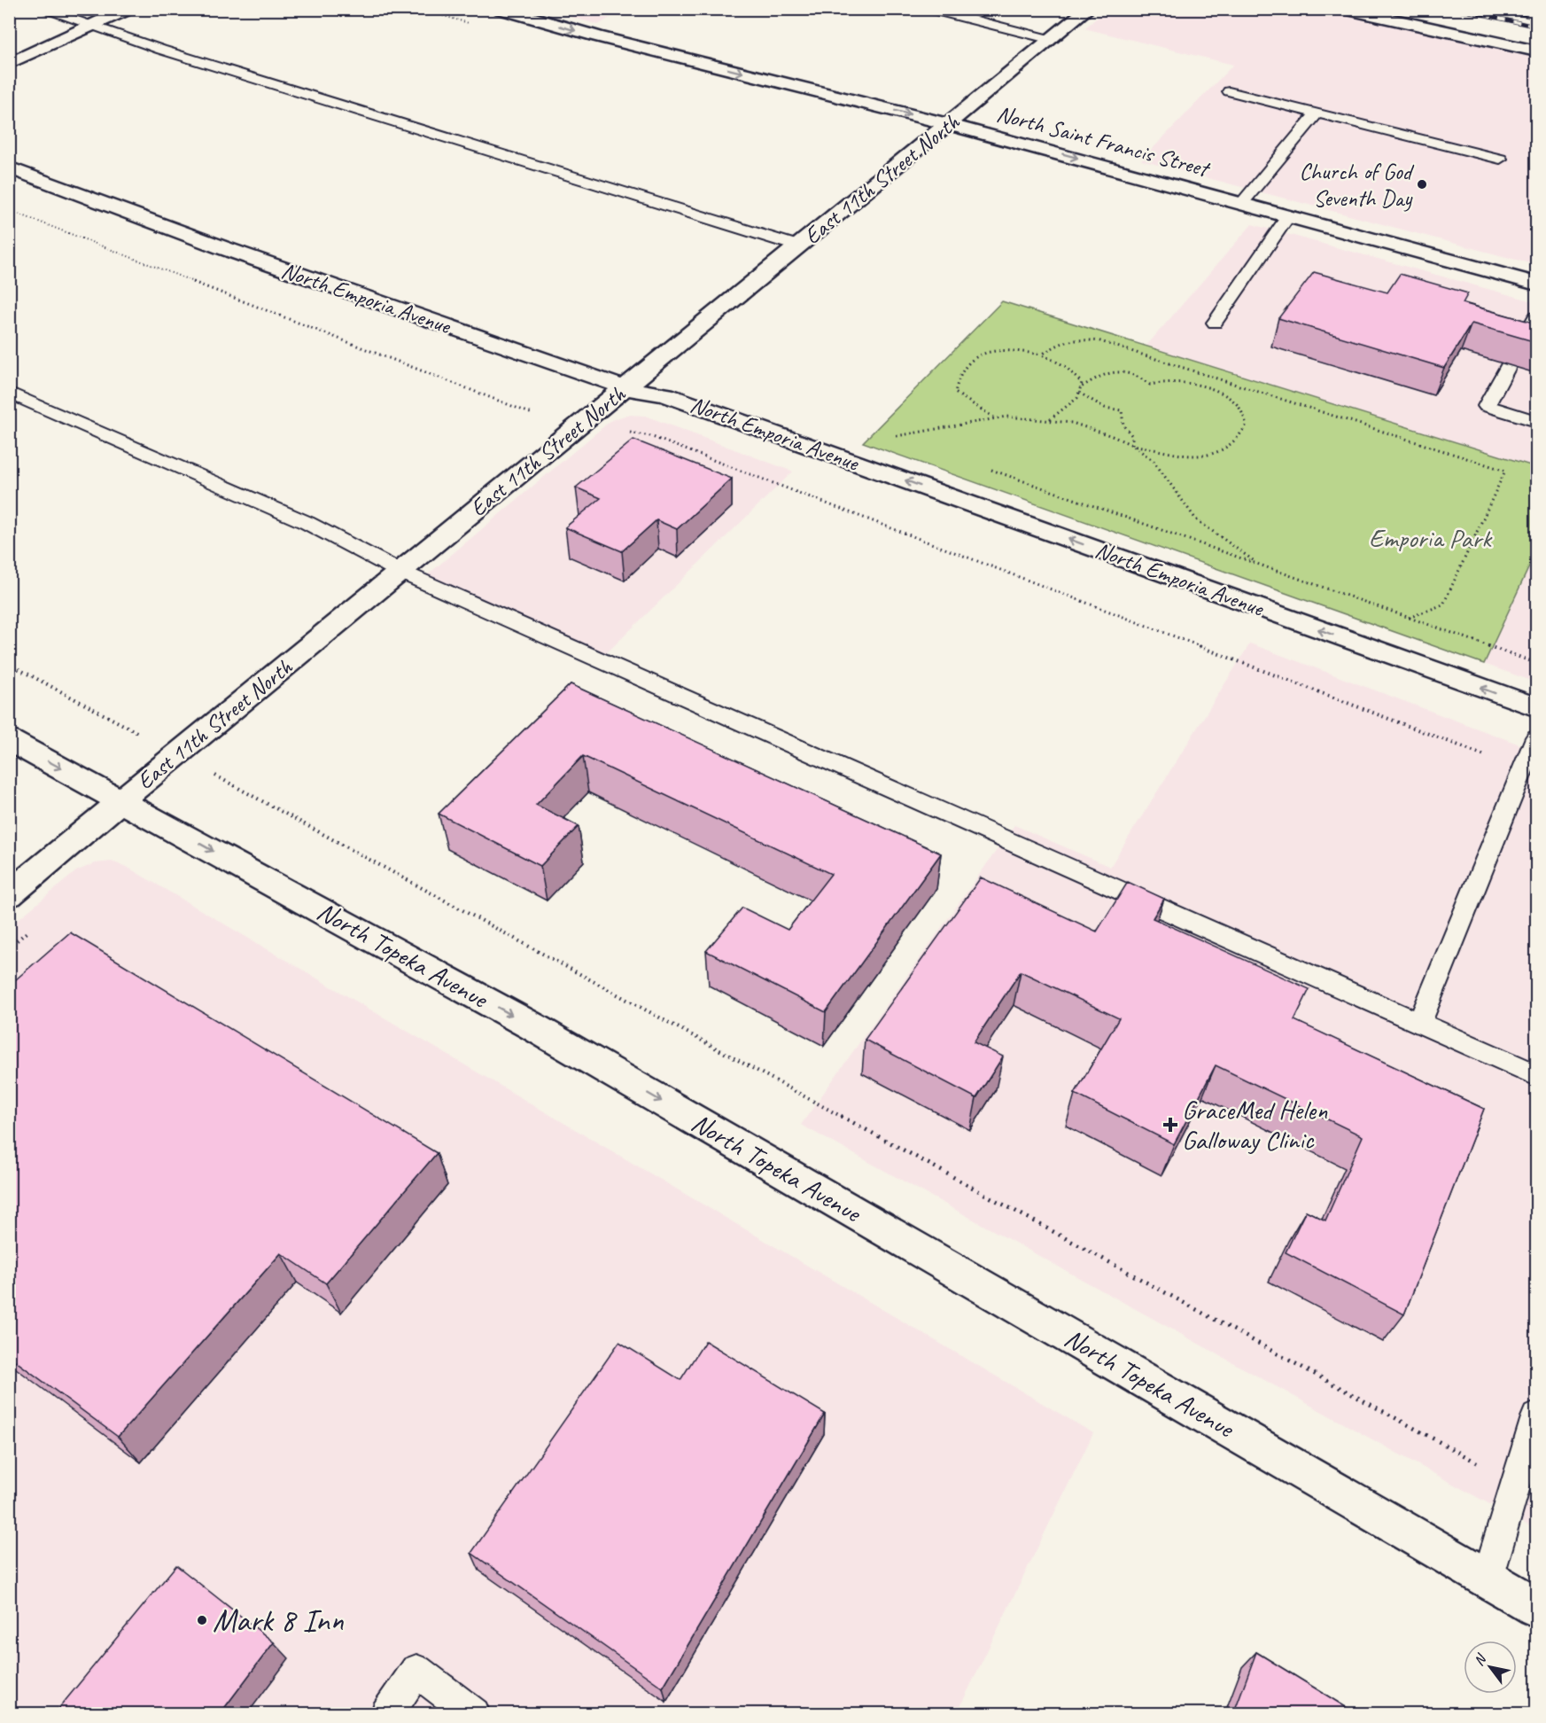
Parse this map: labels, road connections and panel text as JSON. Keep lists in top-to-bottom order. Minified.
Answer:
{"streets":{"street":["North Saint Francis Street","East 11th Street North","North Emporia Avenue","North Topeka Avenue"]},"crossings":[["North Saint Francis Street","East 11th Street North"],["East 11th Street North","North Emporia Avenue"],["East 11th Street North","North Topeka Avenue"]],"one_way":["North Saint Francis Street","North Emporia Avenue","North Topeka Avenue"],"parks":["Emporia Park"],"places":{"other":["Church of God Seventh Day","Mark 8 Inn"],"health":["GraceMed Helen Galloway Clinic"]},"north":"top left"}
